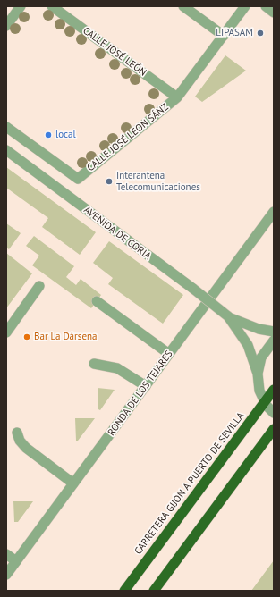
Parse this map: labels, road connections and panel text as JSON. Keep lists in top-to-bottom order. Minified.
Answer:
{"streets":{"highway":["CARRETERA GIJÓN A PUERTO DE SEVILLA"],"street":["CALLE JOSÉ LEÓN","CALLE JOSÉ LEON SÁNZ","AVENIDA DE CORIA","RONDA DE LOS TEJARES"]},"crossings":[["CALLE JOSÉ LEÓN","CALLE JOSÉ LEON SÁNZ"]],"places":["LIPASAM","local","Interantena Telecomunicaciones","Bar La Dársena"]}
